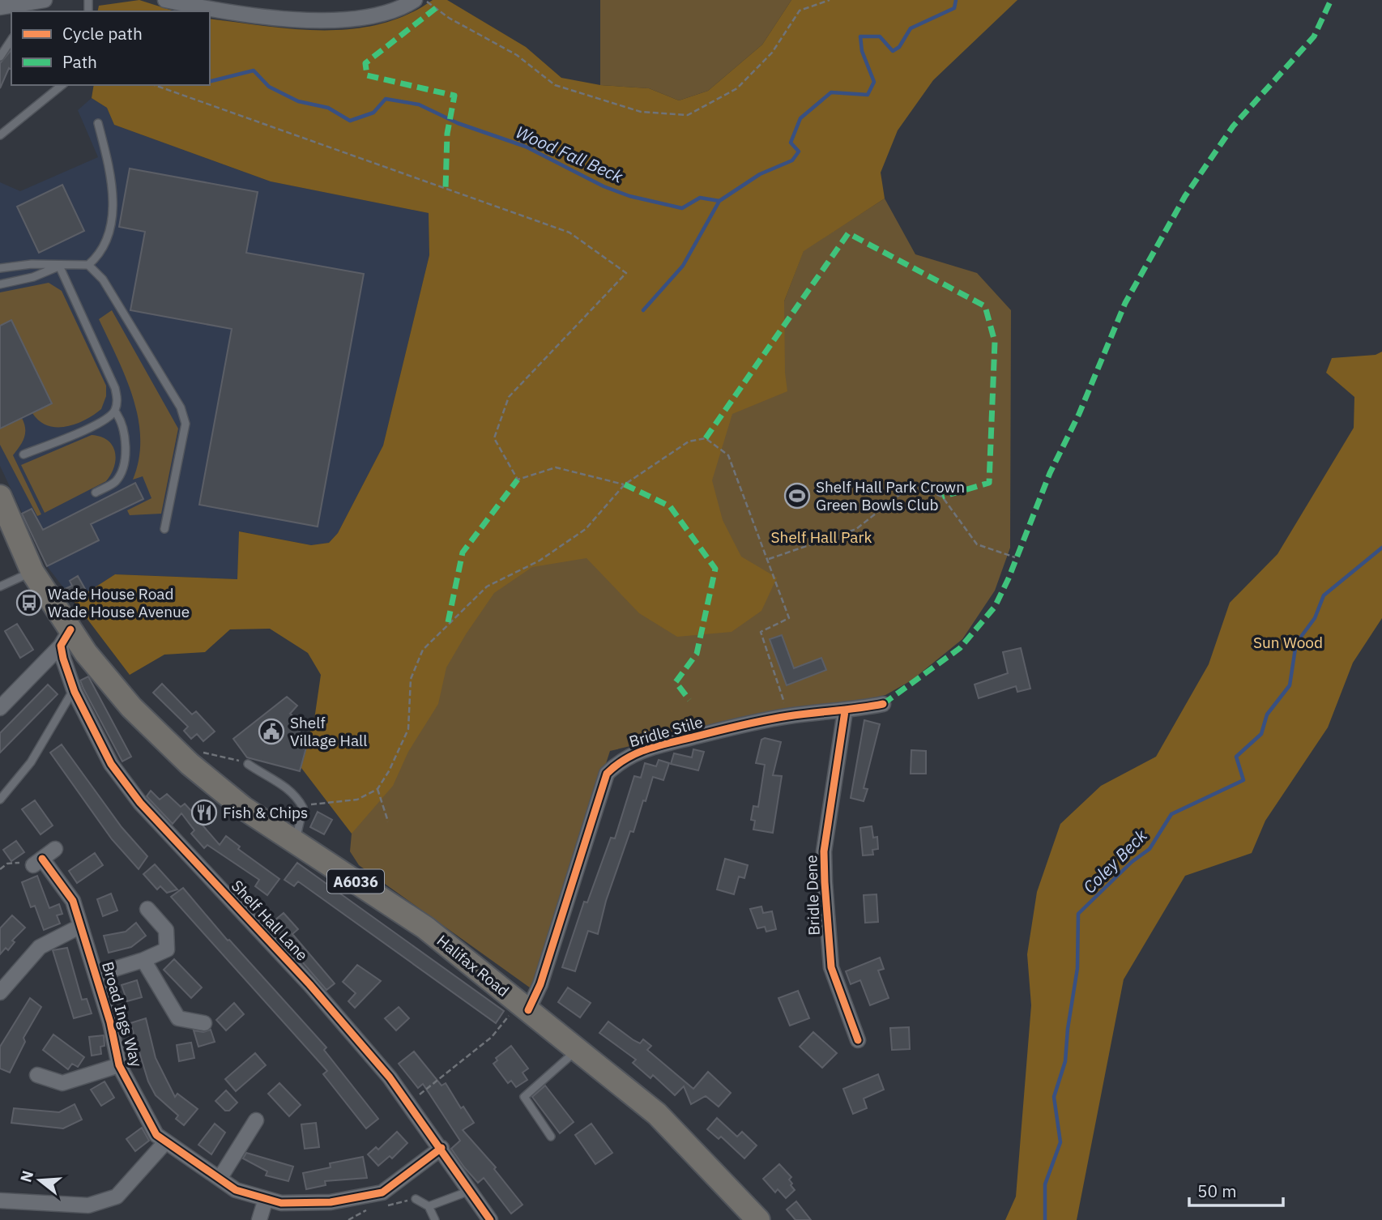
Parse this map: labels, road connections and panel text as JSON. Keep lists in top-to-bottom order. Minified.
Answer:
{"streets":{"highway":["A6036","Halifax Road"],"street":["Bridle Stile","Bridle Dene","Shelf Hall Lane","Broad Ings Way"]},"crossings":[["Bridle Stile","Bridle Dene"],["Bridle Stile","Halifax Road"],["A6036","Shelf Hall Lane"],["A6036","Halifax Road"],["Shelf Hall Lane","Broad Ings Way"]],"water":["Wood Fall Beck","Coley Beck"],"parks":["Shelf Hall Park","Sun Wood"],"places":{"sports":["Shelf Hall Park Crown Green Bowls Club"],"bus stop":["Wade House Road Wade House Avenue"],"public building":["Shelf Village Hall"],"restaurant":["Fish & Chips"]},"legend":["Cycle path","Path"],"scale_bar":"50 m","north":"left"}
